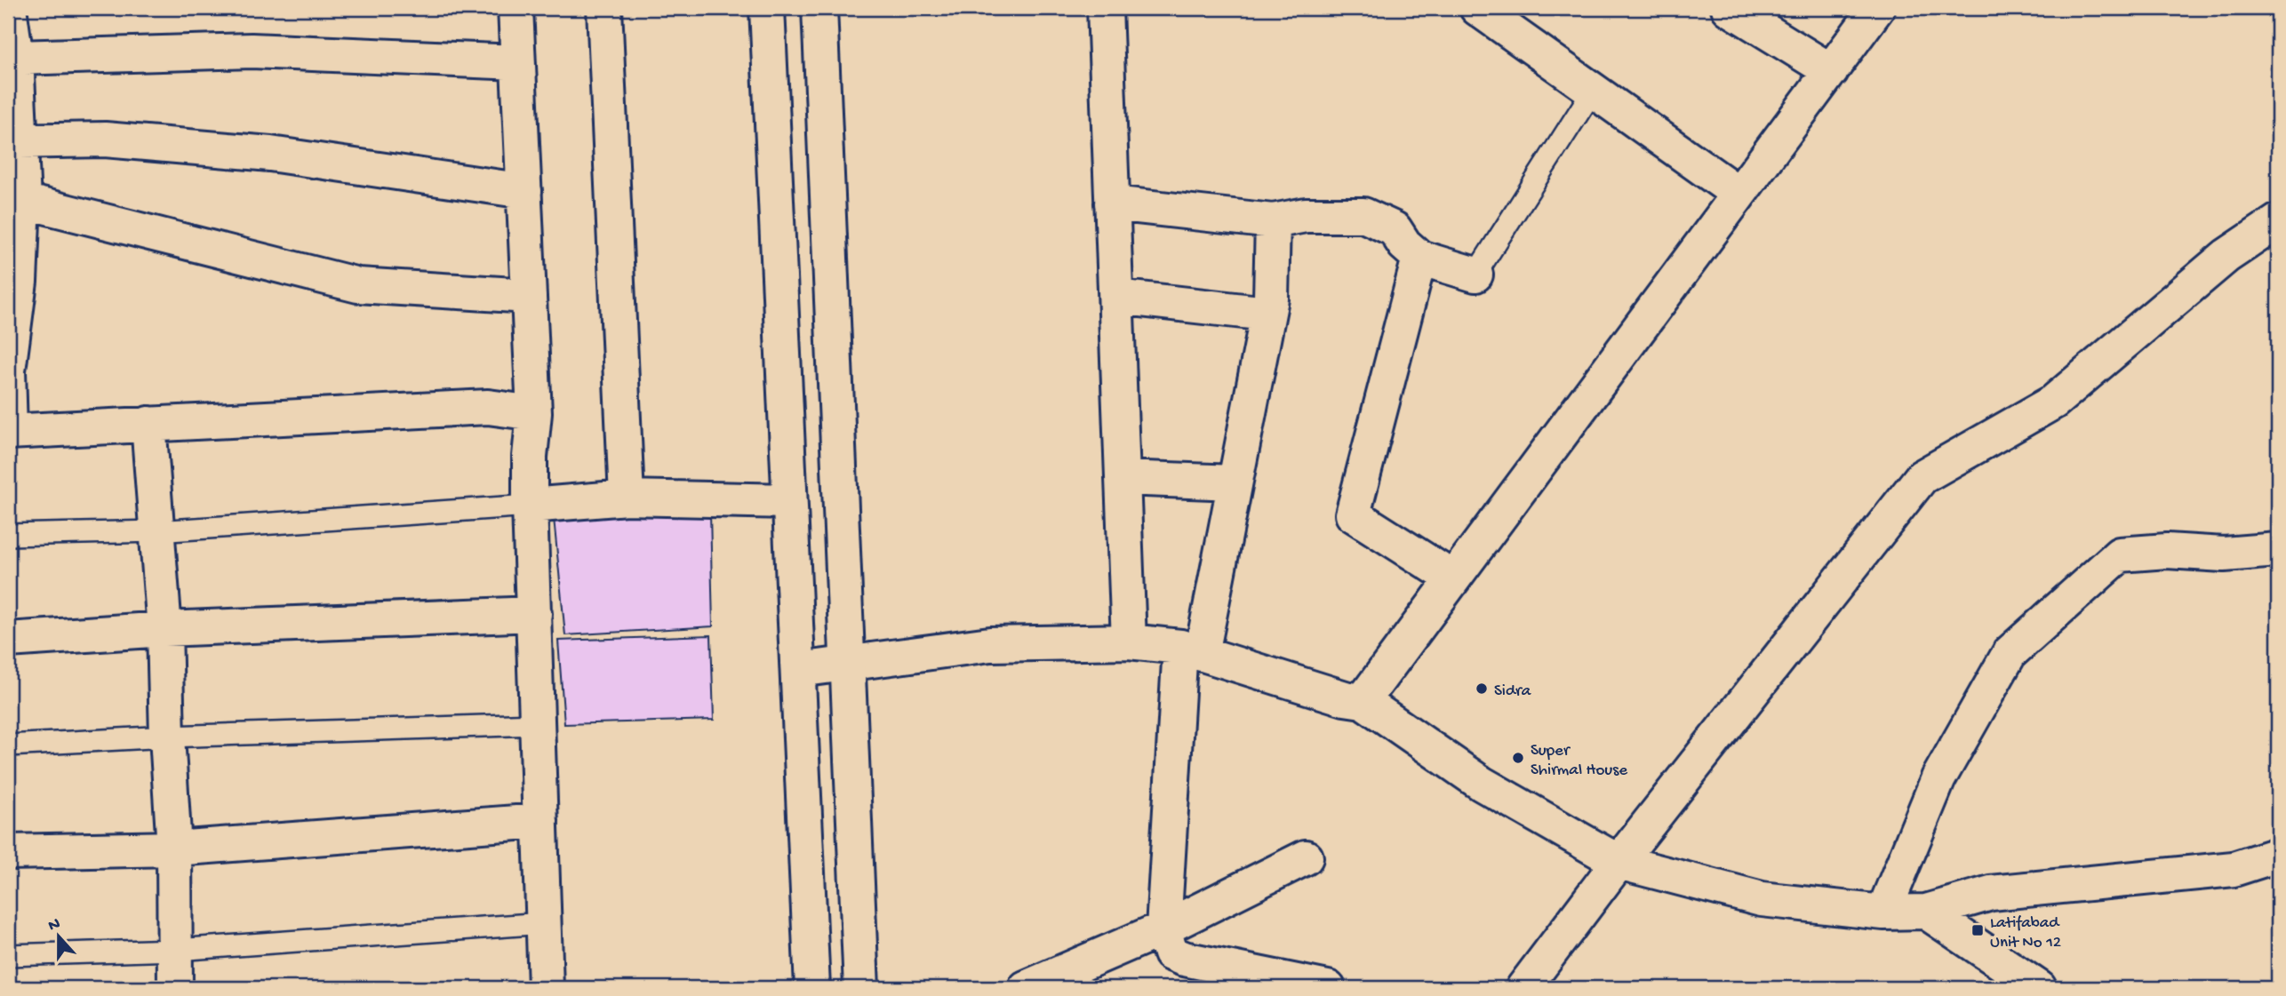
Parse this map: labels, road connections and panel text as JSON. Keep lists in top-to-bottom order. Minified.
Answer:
{"places":{"other":["Sidra","Super Shirmal House"],"transit":["Latifabad Unit No 12"]},"north":"top"}
